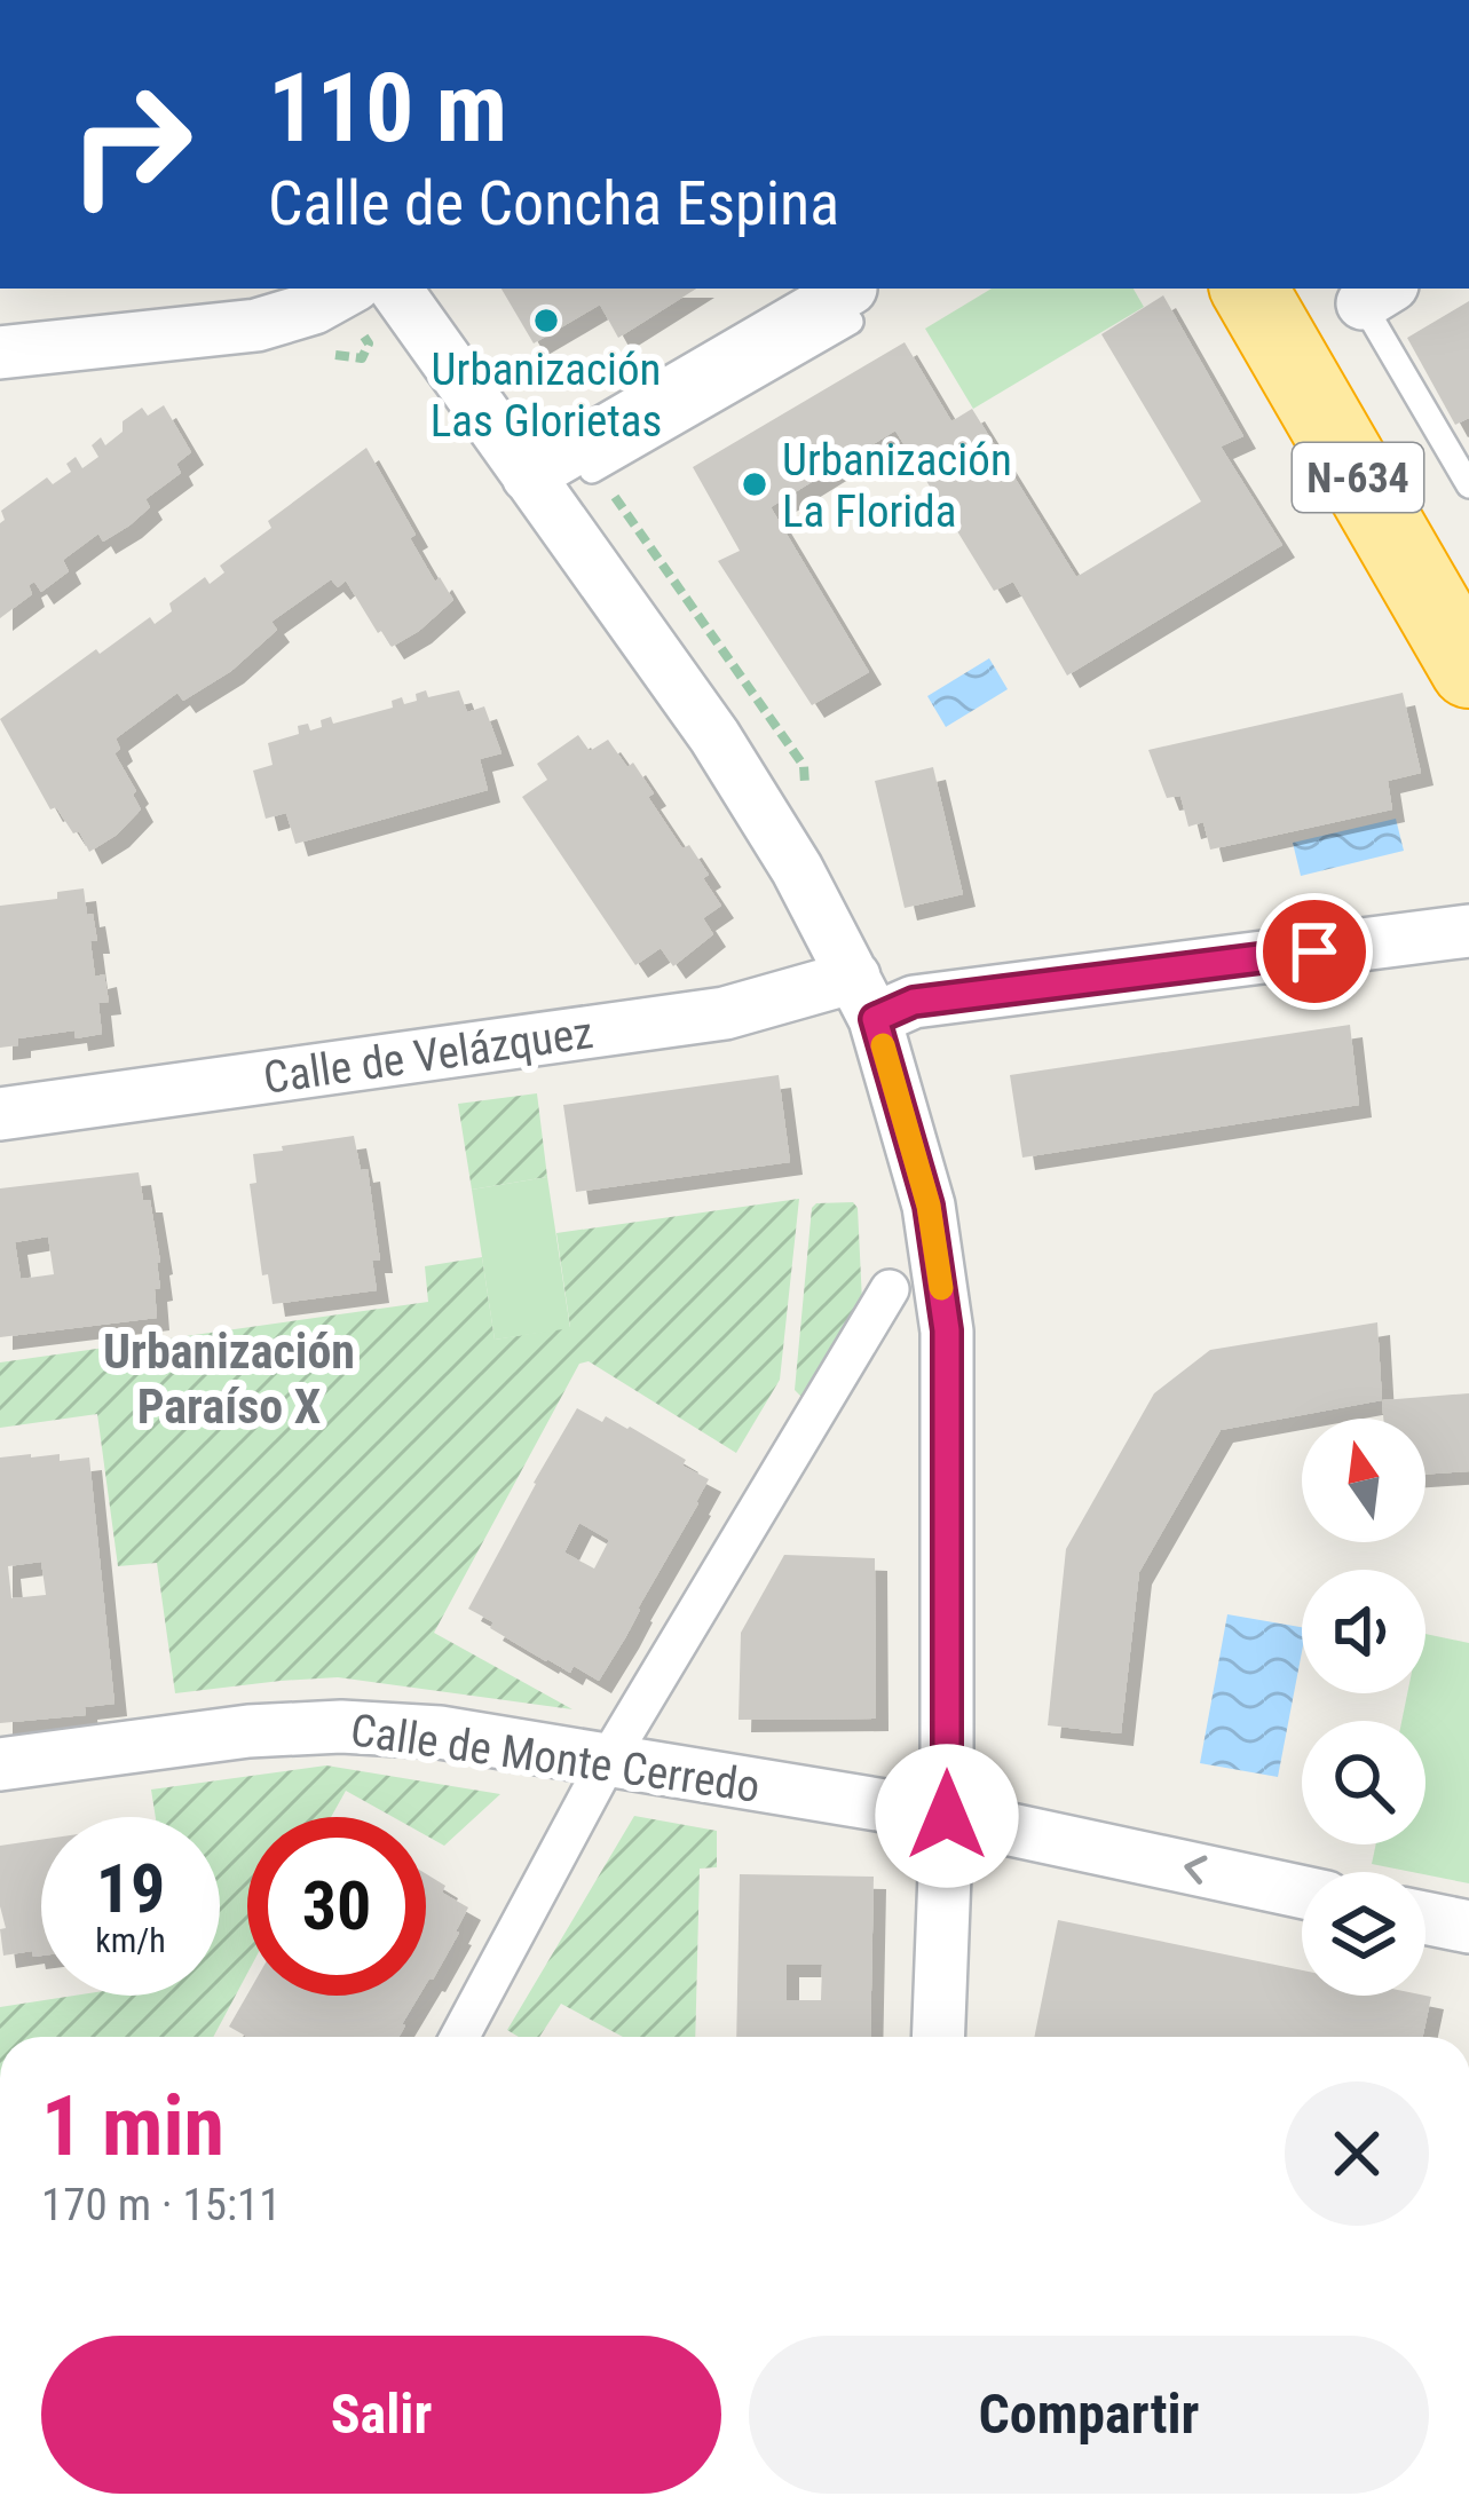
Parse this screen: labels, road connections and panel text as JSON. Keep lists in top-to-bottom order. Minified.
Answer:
{"streets":{"highway":["N-634"],"street":["Calle de Velázquez","Calle de Monte Cerredo"]},"districts":["Urbanización Paraíso X"],"places":["Urbanización Las Glorietas","Urbanización La Florida"],"north":"top","page":{"turn":["110 m","Calle de Concha Espina"],"speed":"19 km/h","limit":"30","heading":["1 min","170 m · 15:11"],"buttons":["Salir","Compartir"]}}
